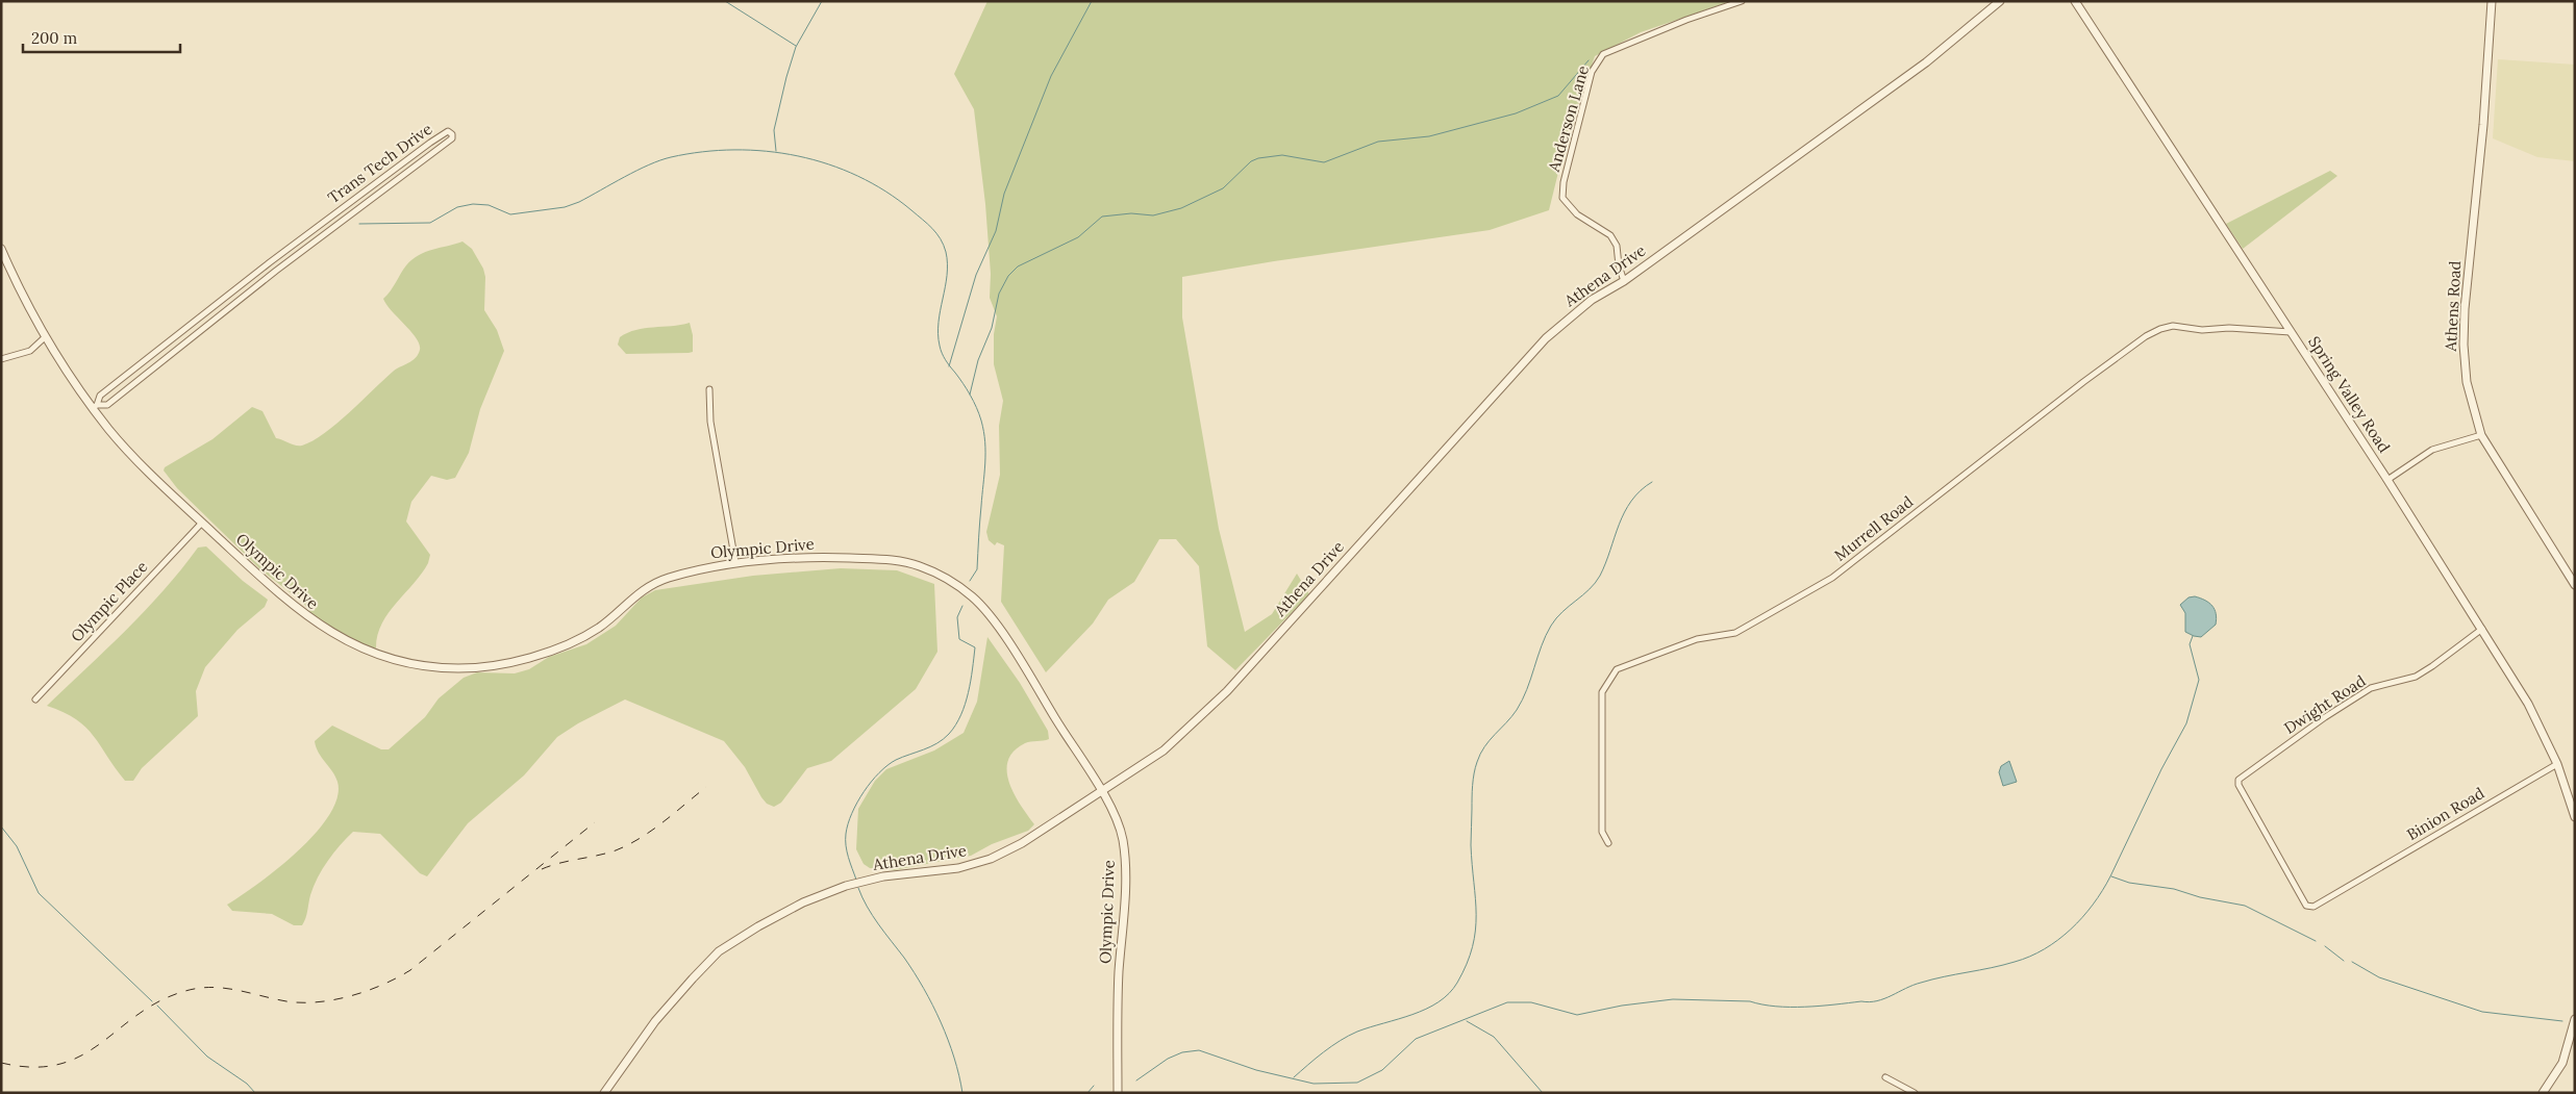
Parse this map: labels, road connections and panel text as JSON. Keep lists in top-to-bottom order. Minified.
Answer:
{"streets":{"street":["Anderson Lane","Trans Tech Drive","Athena Drive","Athens Road","Spring Valley Road","Murrell Road","Olympic Drive","Olympic Place","Dwight Road","Binion Road"]},"crossings":[["Anderson Lane","Athena Drive"],["Trans Tech Drive","Olympic Drive"],["Athena Drive","Olympic Drive"],["Spring Valley Road","Murrell Road"],["Spring Valley Road","Dwight Road"],["Spring Valley Road","Binion Road"],["Olympic Drive","Olympic Place"],["Dwight Road","Binion Road"]],"scale_bar":"200 m"}
